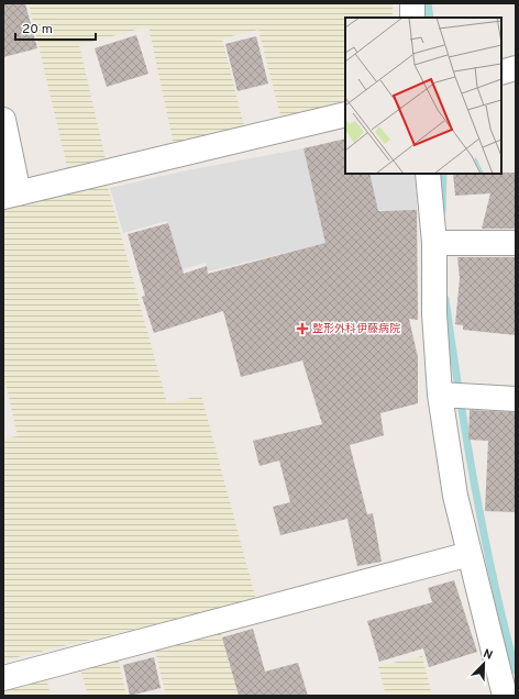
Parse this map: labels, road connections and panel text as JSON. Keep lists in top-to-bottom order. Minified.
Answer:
{"places":{"health":["整形外科伊藤病院"]},"scale_bar":"20 m","north":"top right"}
